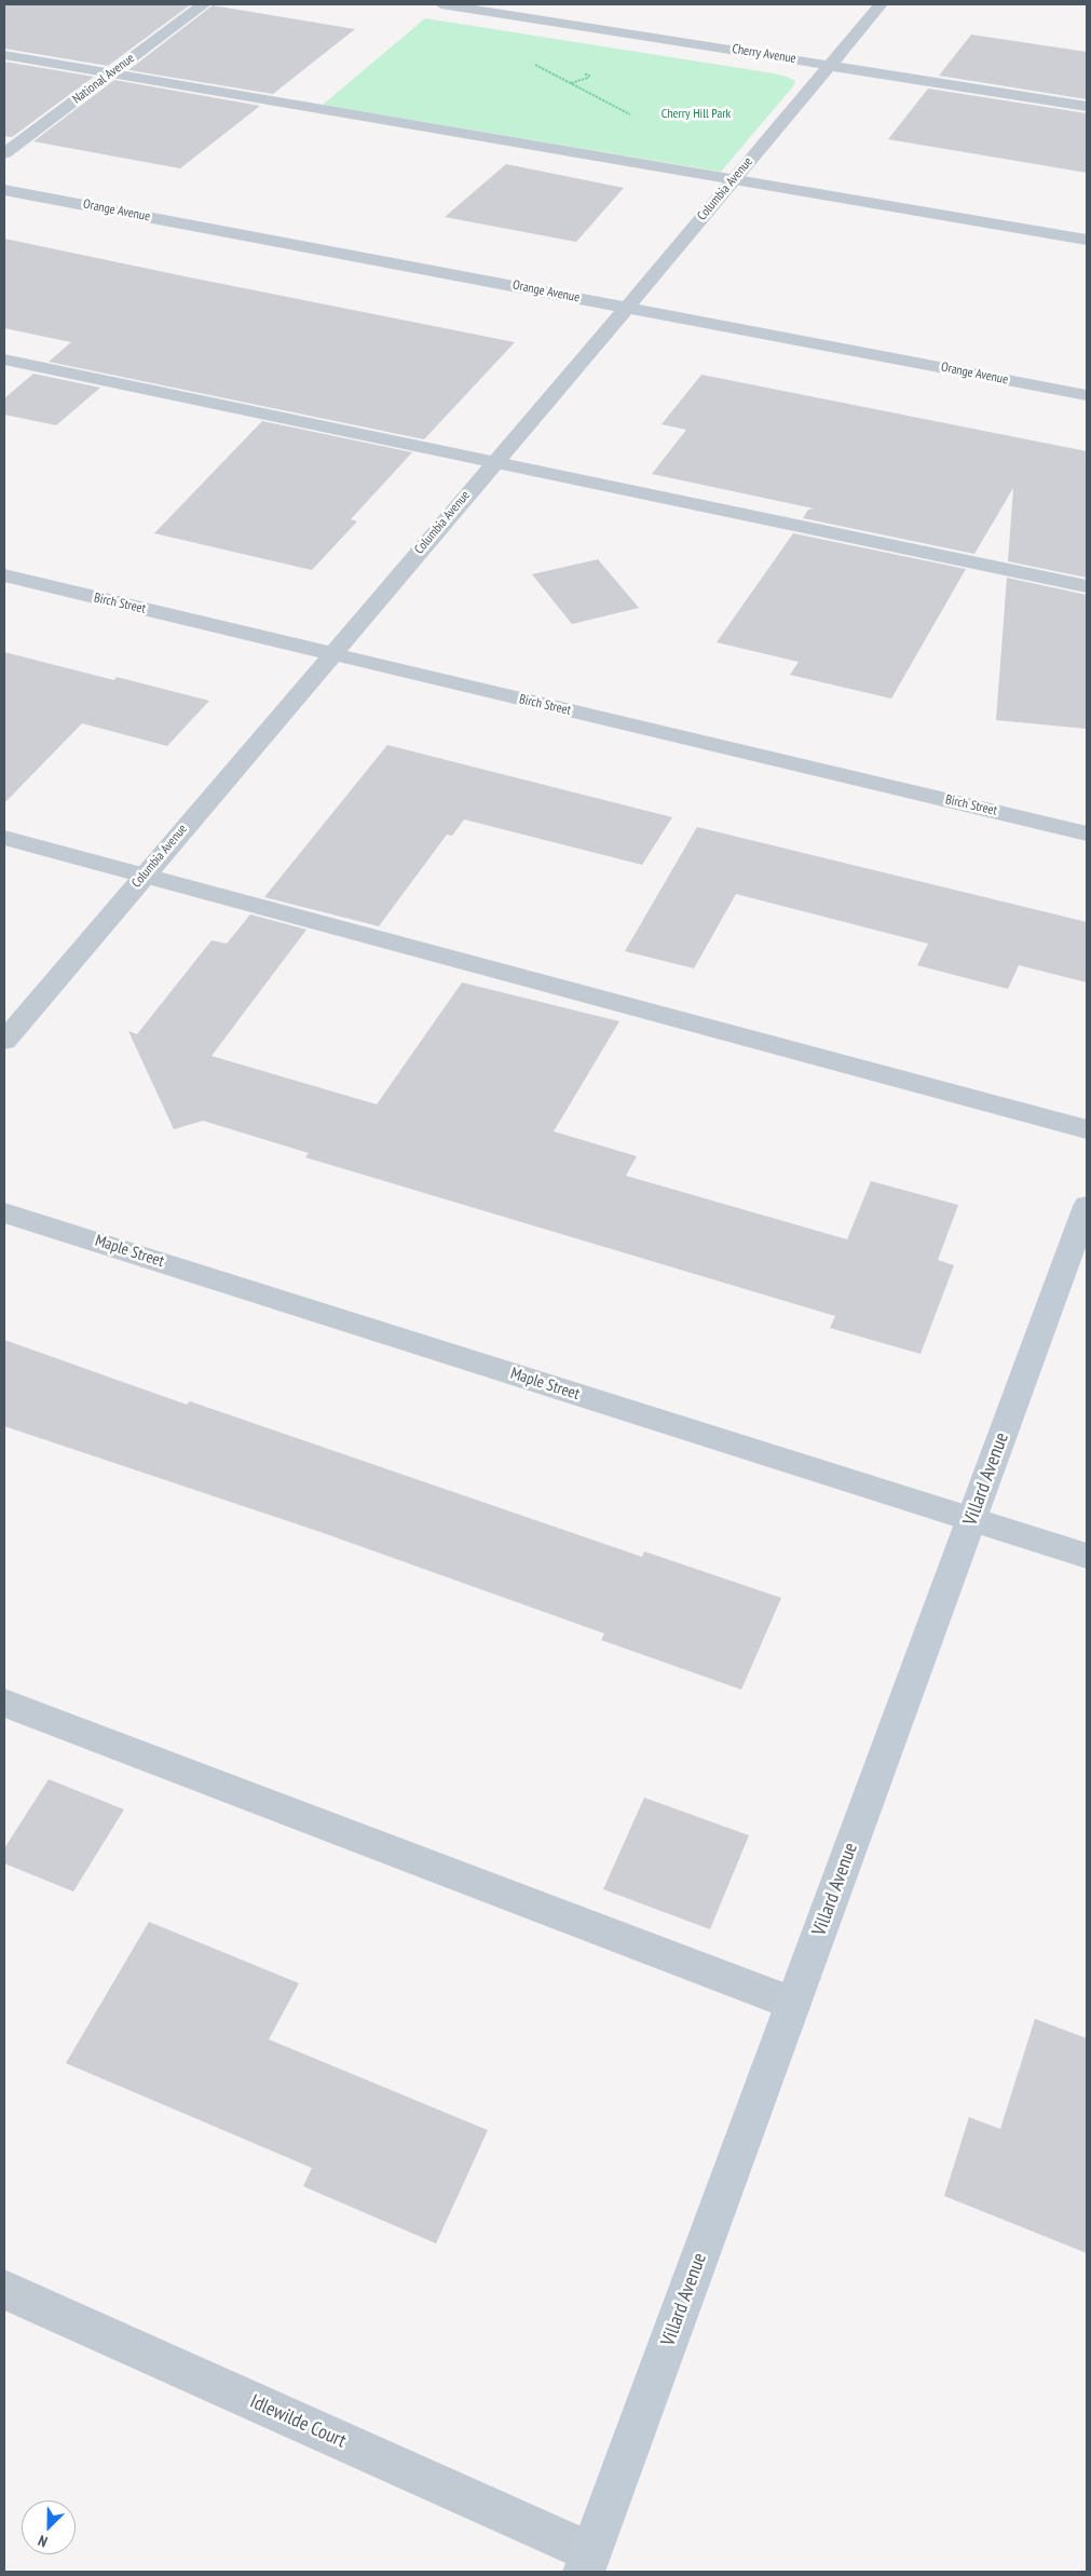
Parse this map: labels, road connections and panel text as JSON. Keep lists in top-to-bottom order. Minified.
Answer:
{"streets":{"street":["Cherry Avenue","National Avenue","Columbia Avenue","Orange Avenue","Birch Street","Maple Street","Villard Avenue","Idlewilde Court"]},"crossings":[["Cherry Avenue","Columbia Avenue"],["Columbia Avenue","Orange Avenue"],["Columbia Avenue","Birch Street"],["Maple Street","Villard Avenue"],["Villard Avenue","Idlewilde Court"]],"parks":["Cherry Hill Park"],"north":"bottom left"}
